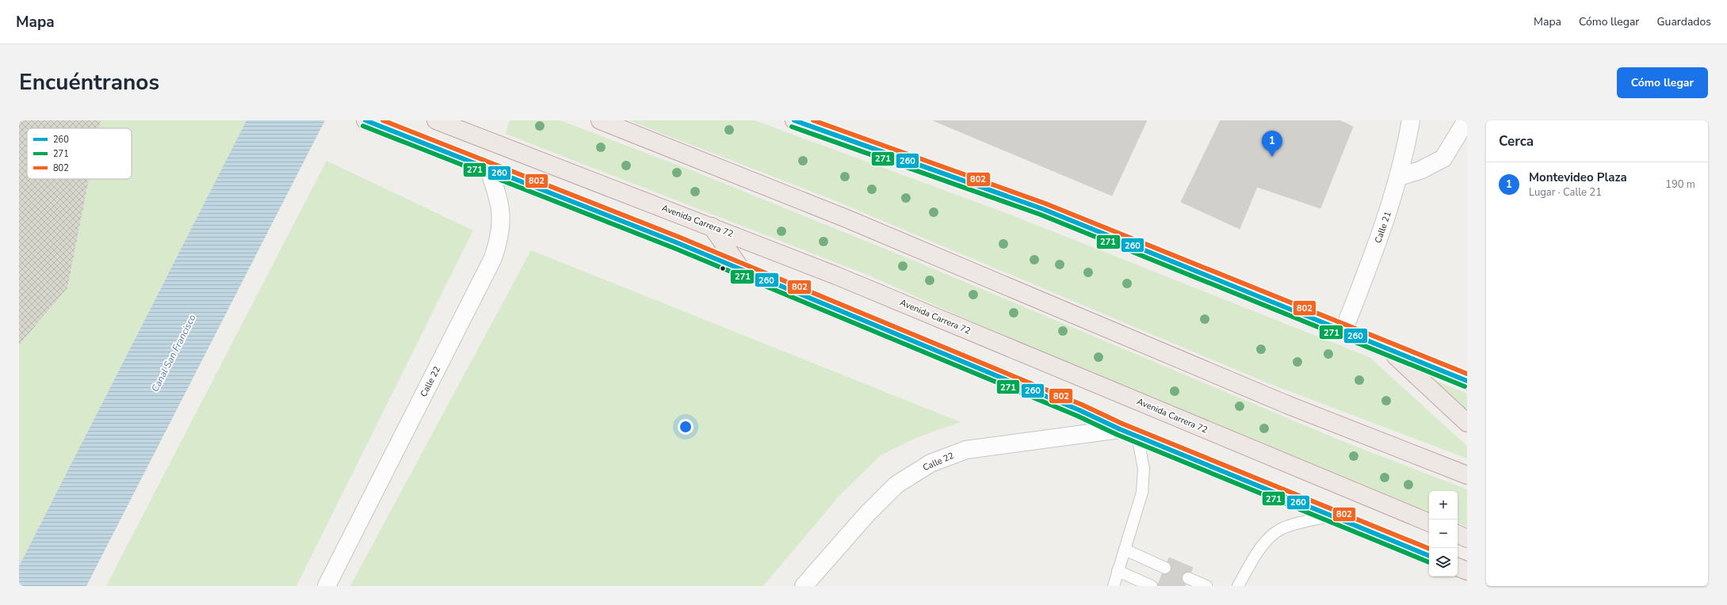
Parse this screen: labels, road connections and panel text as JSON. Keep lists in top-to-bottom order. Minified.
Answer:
{"streets":{"highway":["Avenida Carrera 72"],"street":["Calle 21","Calle 22"]},"water":["Canal San Francisco"],"lines":["transit line 260","transit line 802","transit line 271"],"legend":["260","271","802"],"page":{"header":"Mapa","nav":["Mapa","Cómo llegar","Guardados"],"title":"Encuéntranos","buttons":"Cómo llegar","heading":"Cerca","pins":"1","list":[{"mark":"1","name":"Montevideo Plaza","note":"Lugar · Calle 21","value":"190 m"}],"map_buttons":["+","−"]}}
